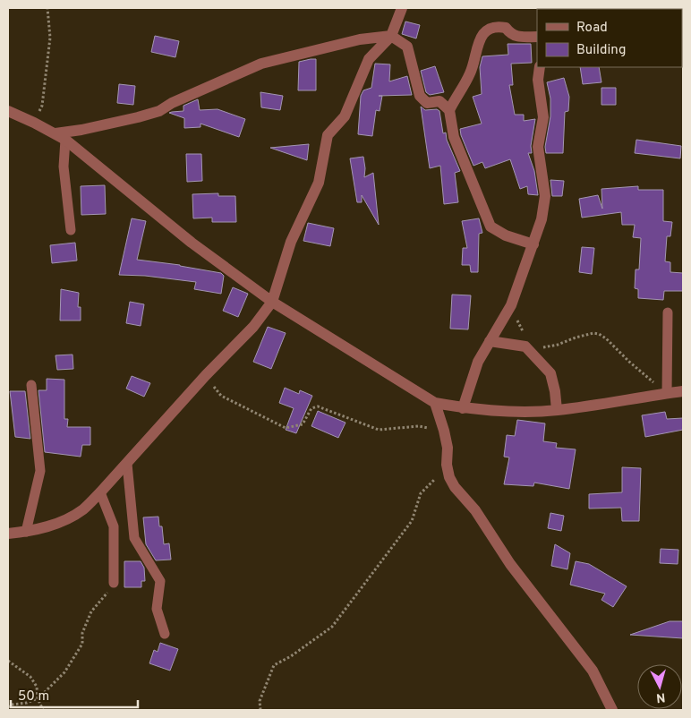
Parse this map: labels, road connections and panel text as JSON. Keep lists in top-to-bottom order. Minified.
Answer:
{"legend":["Road","Building"],"scale_bar":"50 m","north":"bottom"}
